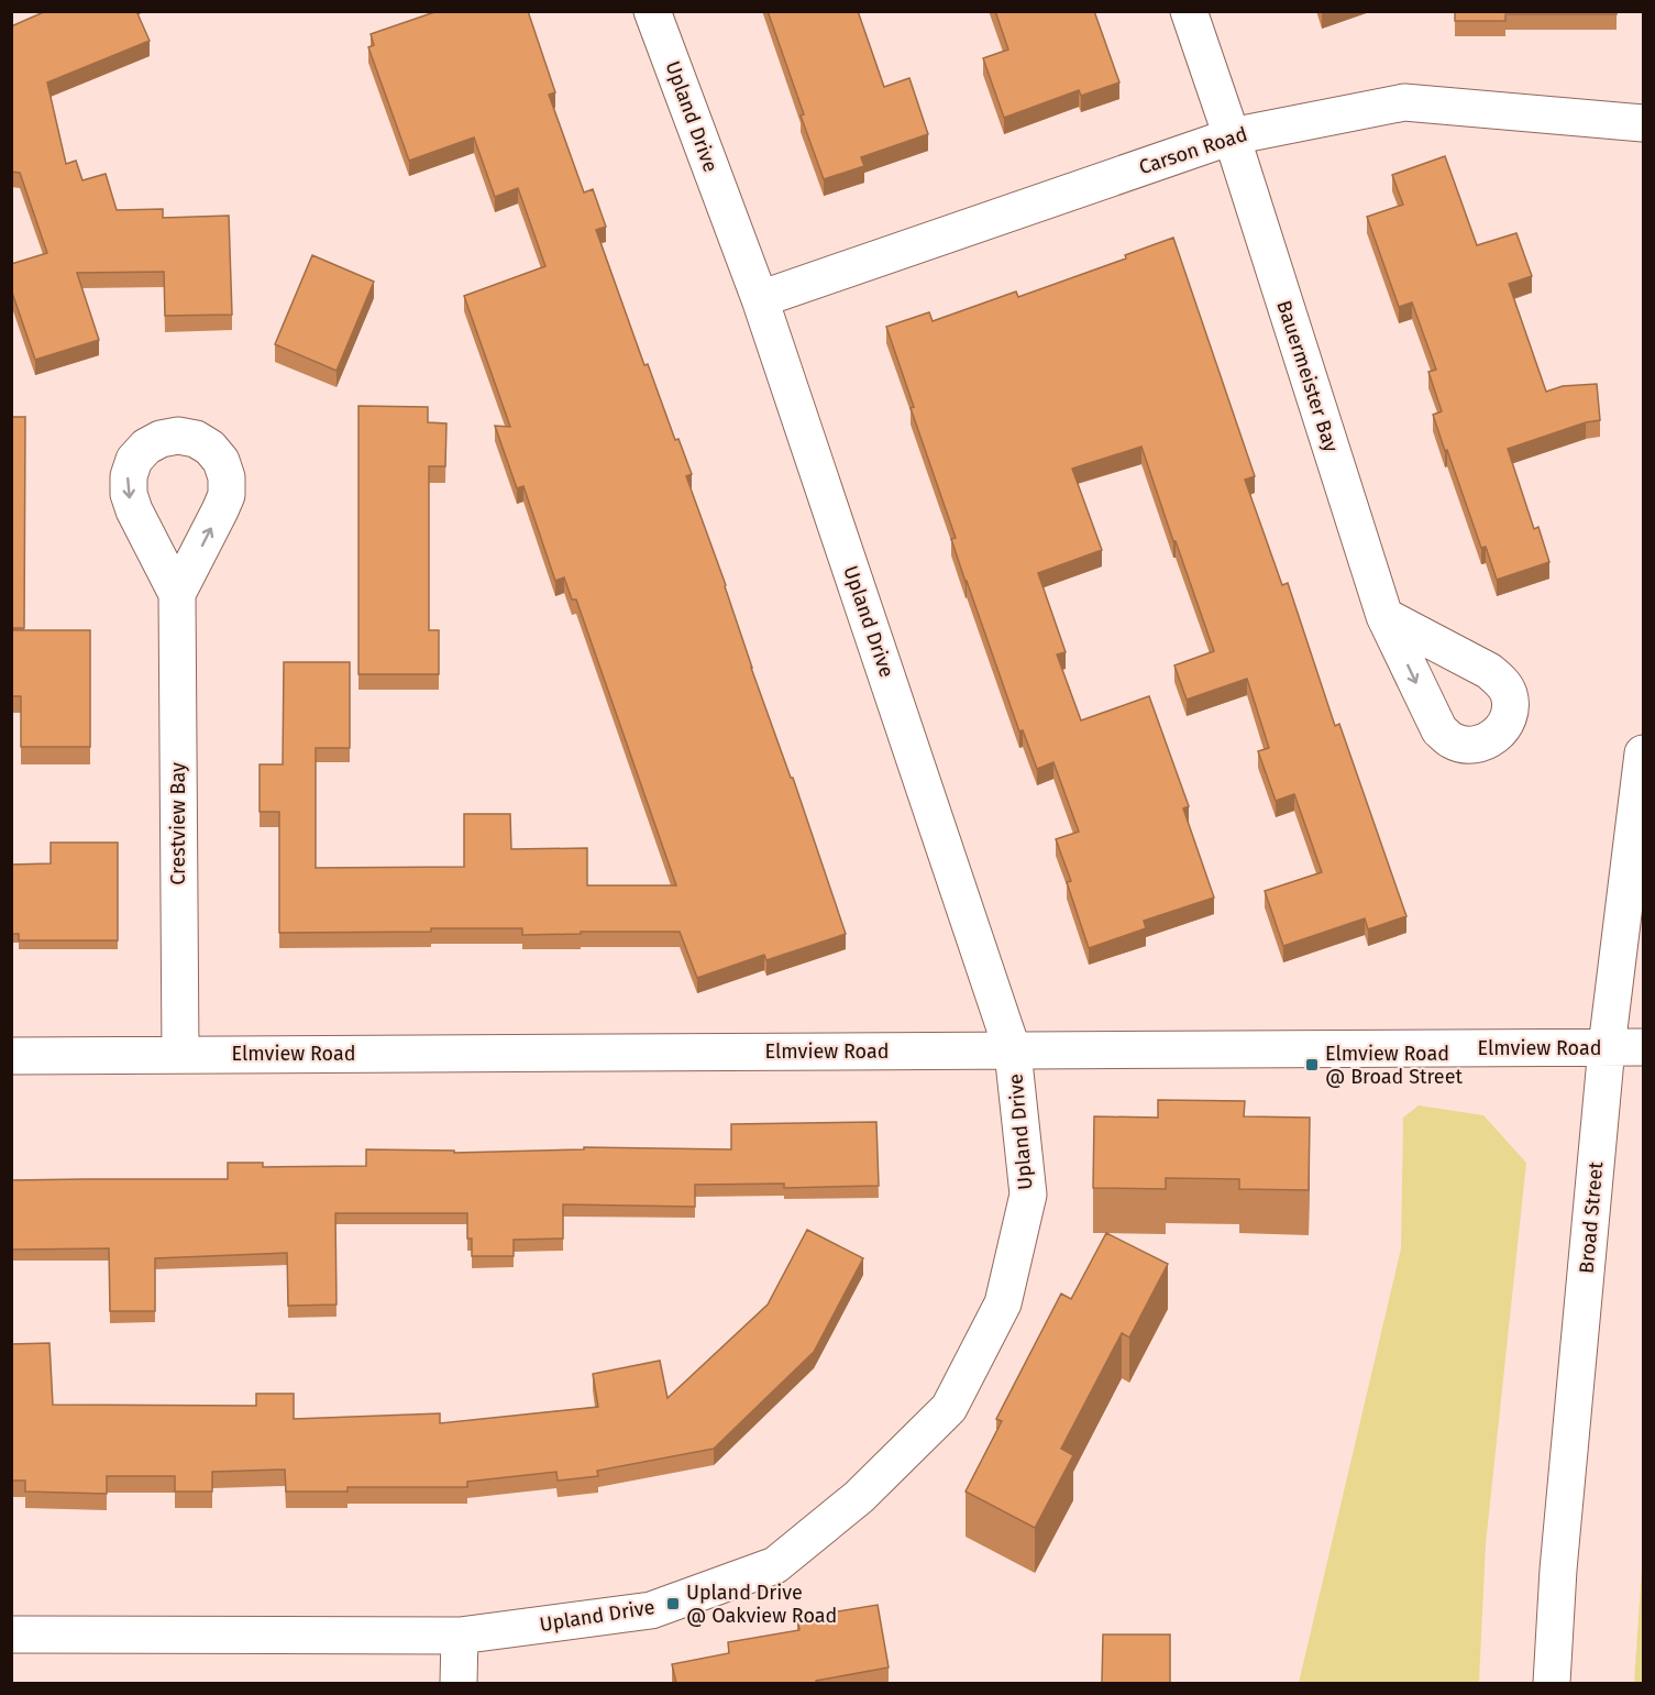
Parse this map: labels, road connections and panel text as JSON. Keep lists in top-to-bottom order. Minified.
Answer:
{"streets":{"street":["Upland Drive","Carson Road","Bauermeister Bay","Crestview Bay","Elmview Road","Broad Street"]},"crossings":[["Upland Drive","Carson Road"],["Upland Drive","Elmview Road"],["Carson Road","Bauermeister Bay"],["Crestview Bay","Elmview Road"],["Elmview Road","Broad Street"]],"places":{"transit":["Elmview Road @ Broad Street","Upland Drive @ Oakview Road"]}}
